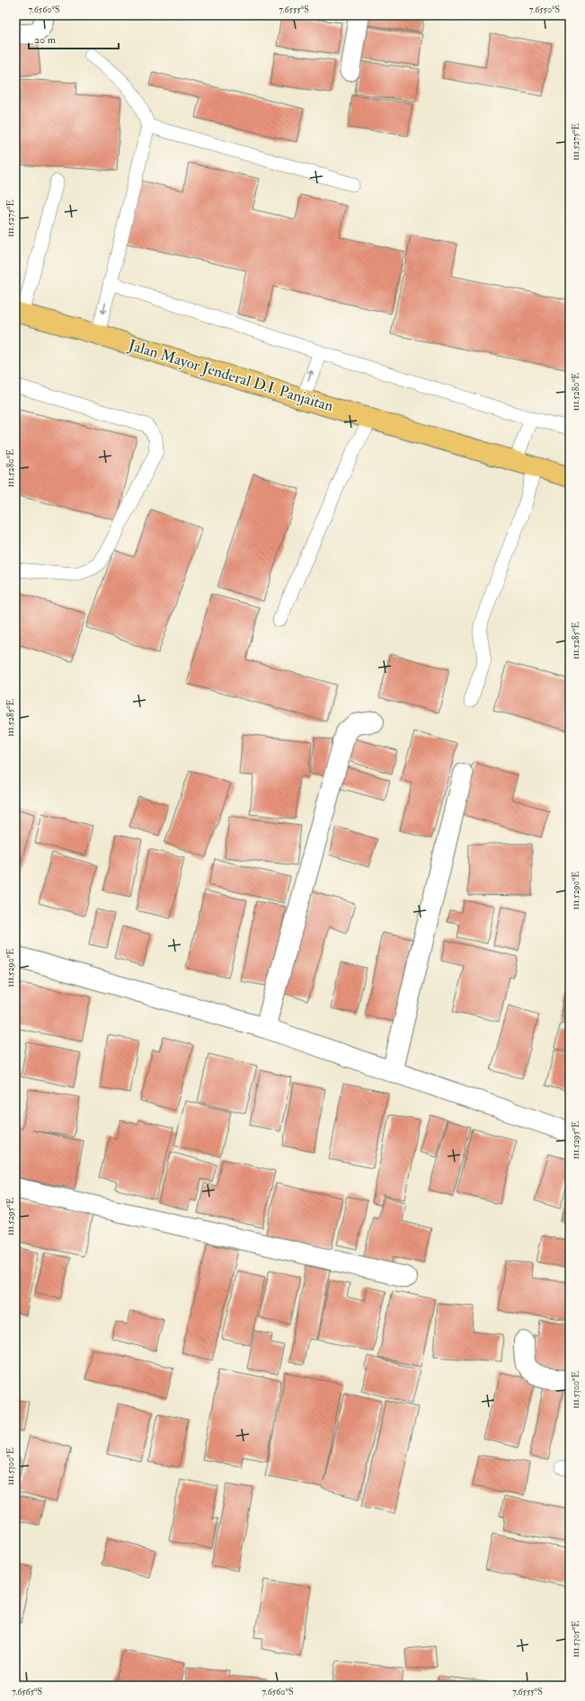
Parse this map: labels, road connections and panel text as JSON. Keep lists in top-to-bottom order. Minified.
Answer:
{"streets":{"highway":["Jalan Mayor Jenderal D.I. Panjaitan"]},"scale_bar":"20 m","coordinates":["7.6560°S","7.6555°S","7.6550°S","111.5275°E","111.5280°E","111.5285°E","111.5290°E","111.5295°E","111.5300°E","111.5305°E","7.6565°S"]}
